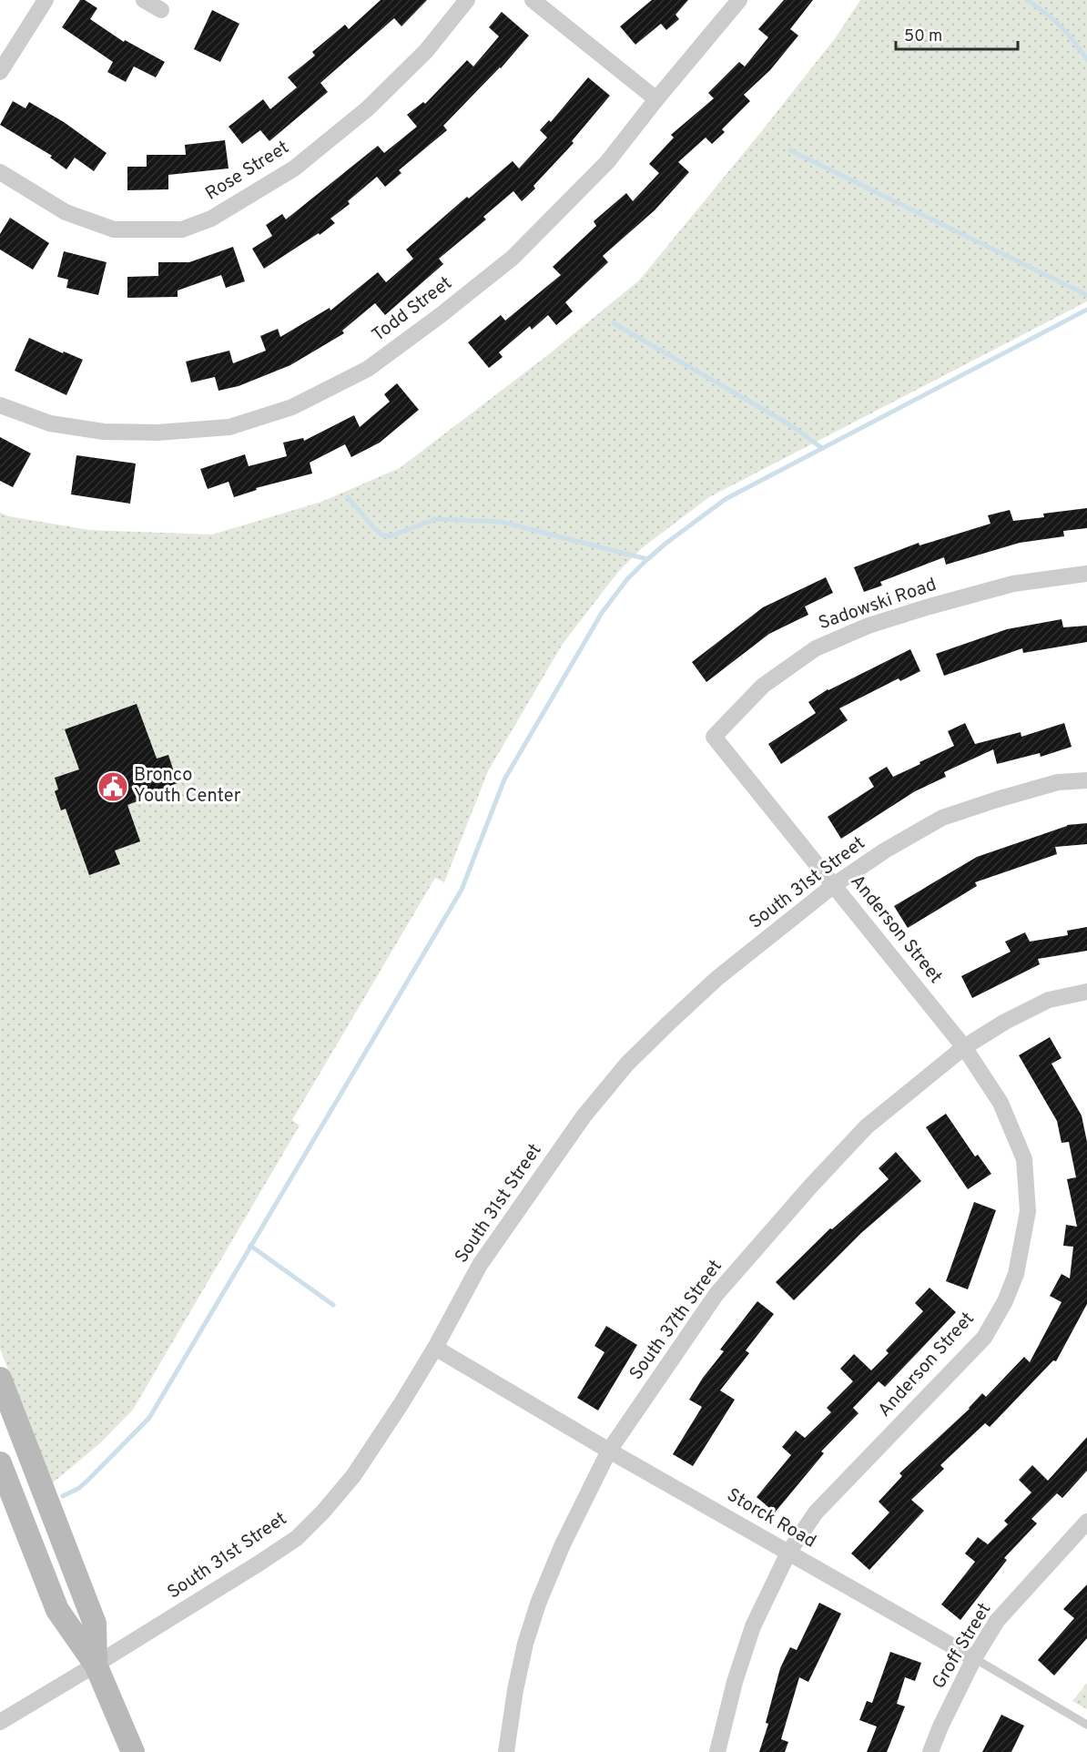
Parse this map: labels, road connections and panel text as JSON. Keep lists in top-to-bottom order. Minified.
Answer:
{"streets":{"street":["Rose Street","Todd Street","Sadowski Road","South 31st Street","Anderson Street","South 37th Street","Storck Road","Groff Street"]},"crossings":[["Sadowski Road","Anderson Street"],["South 31st Street","Anderson Street"],["South 31st Street","Storck Road"],["Anderson Street","South 37th Street"],["Anderson Street","Storck Road"],["South 37th Street","Storck Road"],["Storck Road","Groff Street"]],"places":{"public building":["Bronco Youth Center"]},"scale_bar":"50 m"}
